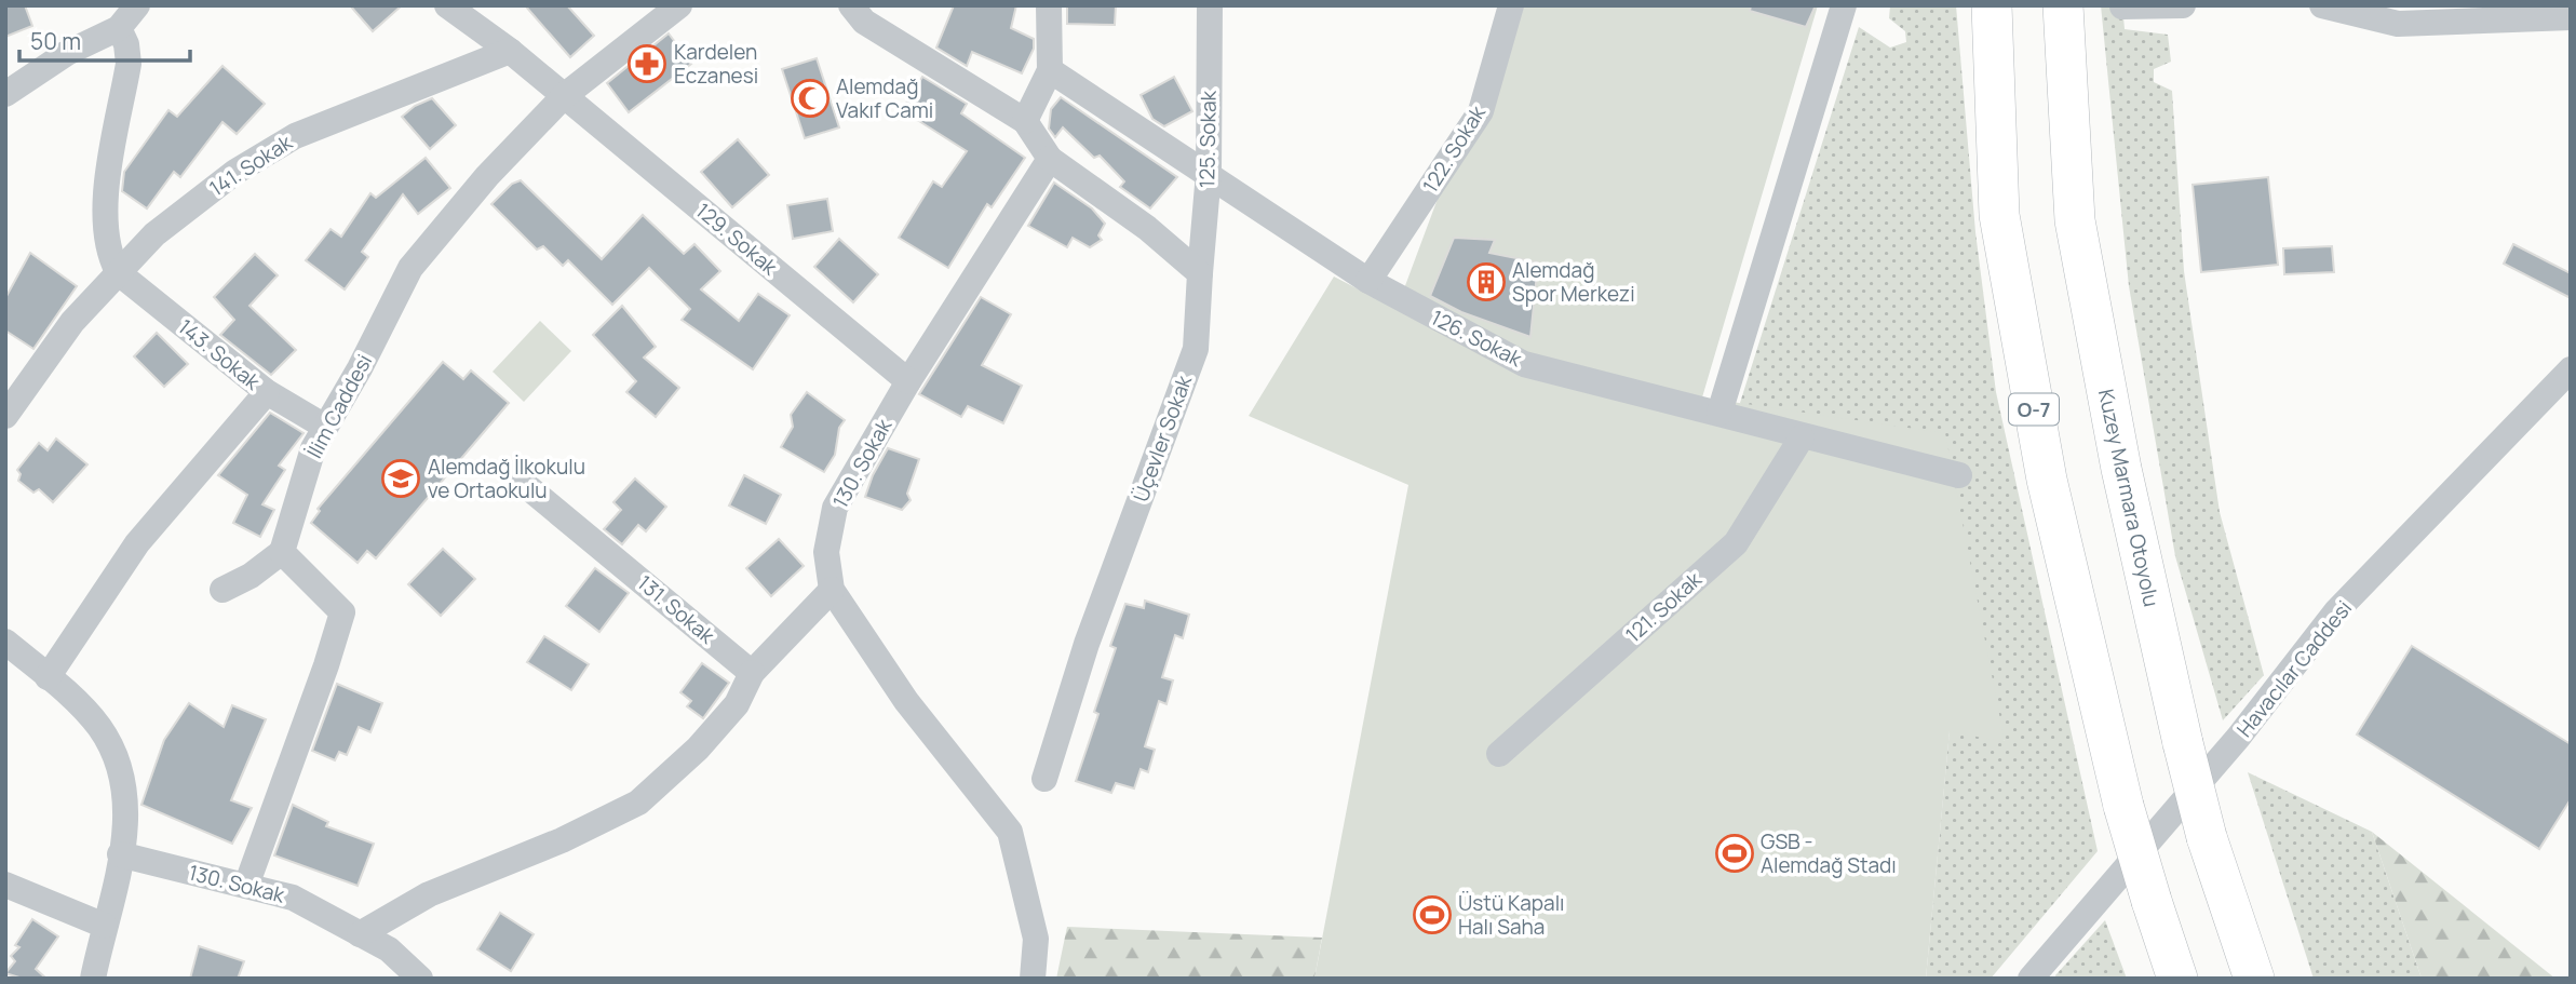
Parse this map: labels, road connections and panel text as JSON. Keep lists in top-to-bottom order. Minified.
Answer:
{"streets":{"highway":["O-7","Kuzey Marmara Otoyolu"],"street":["125. Sokak","122. Sokak","141. Sokak","129. Sokak","126. Sokak","143. Sokak","İlim Caddesi","Üçevler Sokak","130. Sokak","121. Sokak","131. Sokak","Havacılar Caddesi"]},"crossings":[["125. Sokak","126. Sokak"],["125. Sokak","Üçevler Sokak"],["122. Sokak","126. Sokak"],["141. Sokak","143. Sokak"],["129. Sokak","İlim Caddesi"],["129. Sokak","130. Sokak"],["126. Sokak","121. Sokak"],["143. Sokak","İlim Caddesi"]],"places":{"pharmacy":["Kardelen Eczanesi"],"mosque":["Alemdağ Vakıf Cami"],"building":["Alemdağ Spor Merkezi"],"school or university":["Alemdağ İlkokulu ve Ortaokulu"],"sports":["GSB - Alemdağ Stadı","Üstü Kapalı Halı Saha"]},"scale_bar":"50 m"}
